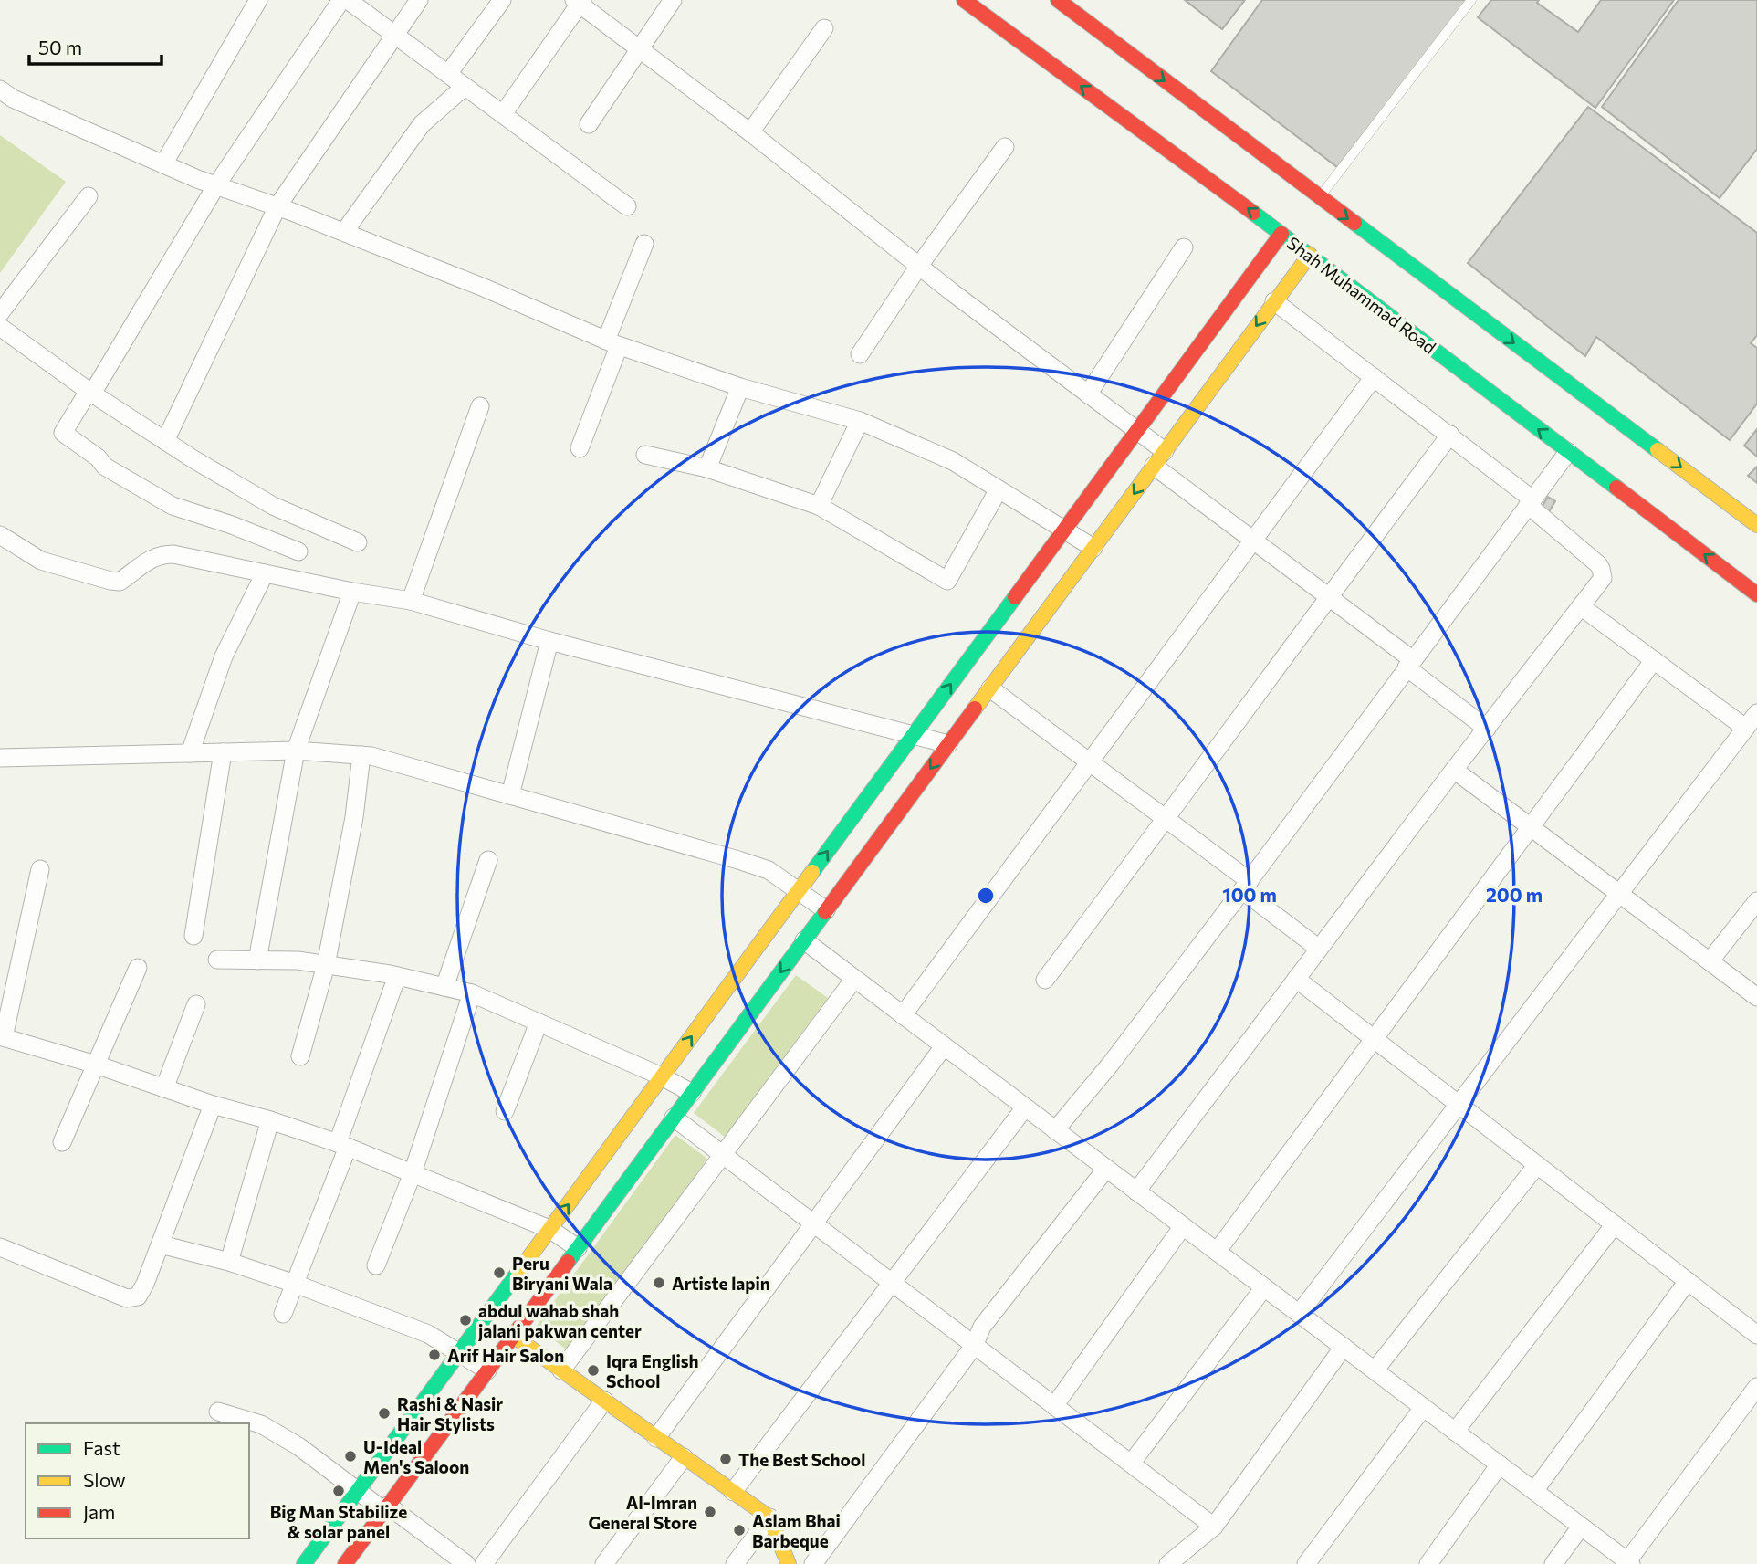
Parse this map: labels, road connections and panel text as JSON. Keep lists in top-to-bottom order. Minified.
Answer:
{"streets":{"street":["Shah Muhammad Road"]},"places":["Peru Biryani Wala","Artiste lapin","abdul wahab shah jalani pakwan center","Arif Hair Salon","Iqra English School","Rashi & Nasir Hair Stylists","U-Ideal Men's Saloon","The Best School","Big Man Stabilize & solar panel","Al-Imran General Store","Aslam Bhai Barbeque"],"legend":["Fast","Slow","Jam"],"scale_bar":"50 m","rings":["100 m","200 m"]}
